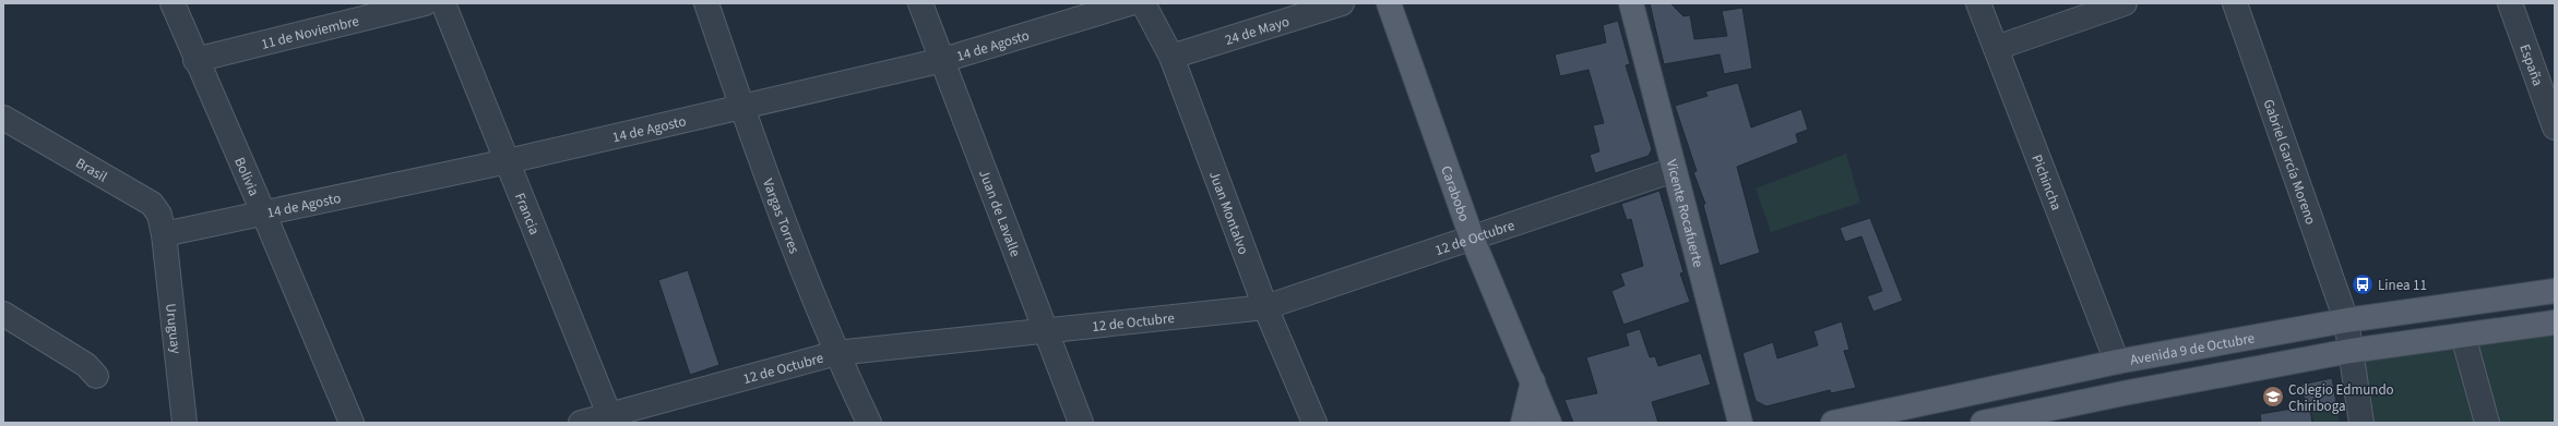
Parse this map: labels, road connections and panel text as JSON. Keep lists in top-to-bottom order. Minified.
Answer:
{"streets":{"main road":["Carabobo","Vicente Rocafuerte","Avenida 9 de Octubre"],"street":["24 de Mayo","11 de Noviembre","14 de Agosto","España","Gabriel García Moreno","Brasil","Bolivia","Pichincha","Francia","Juan de Lavalle","Juan Montalvo","Vargas Torres","12 de Octubre","Uruguay"]},"crossings":[["24 de Mayo","Juan Montalvo"],["11 de Noviembre","Bolivia"],["14 de Agosto","Brasil"],["14 de Agosto","Bolivia"],["14 de Agosto","Francia"],["14 de Agosto","Juan de Lavalle"],["14 de Agosto","Vargas Torres"],["14 de Agosto","Uruguay"],["Gabriel García Moreno","Avenida 9 de Octubre"],["Brasil","Uruguay"],["Pichincha","Avenida 9 de Octubre"],["Carabobo","12 de Octubre"],["Francia","12 de Octubre"],["Juan de Lavalle","12 de Octubre"],["Juan Montalvo","12 de Octubre"],["Vicente Rocafuerte","12 de Octubre"],["Vargas Torres","12 de Octubre"]],"places":{"bus stop":["Linea 11"],"school or university":["Colegio Edmundo Chiriboga"]}}
